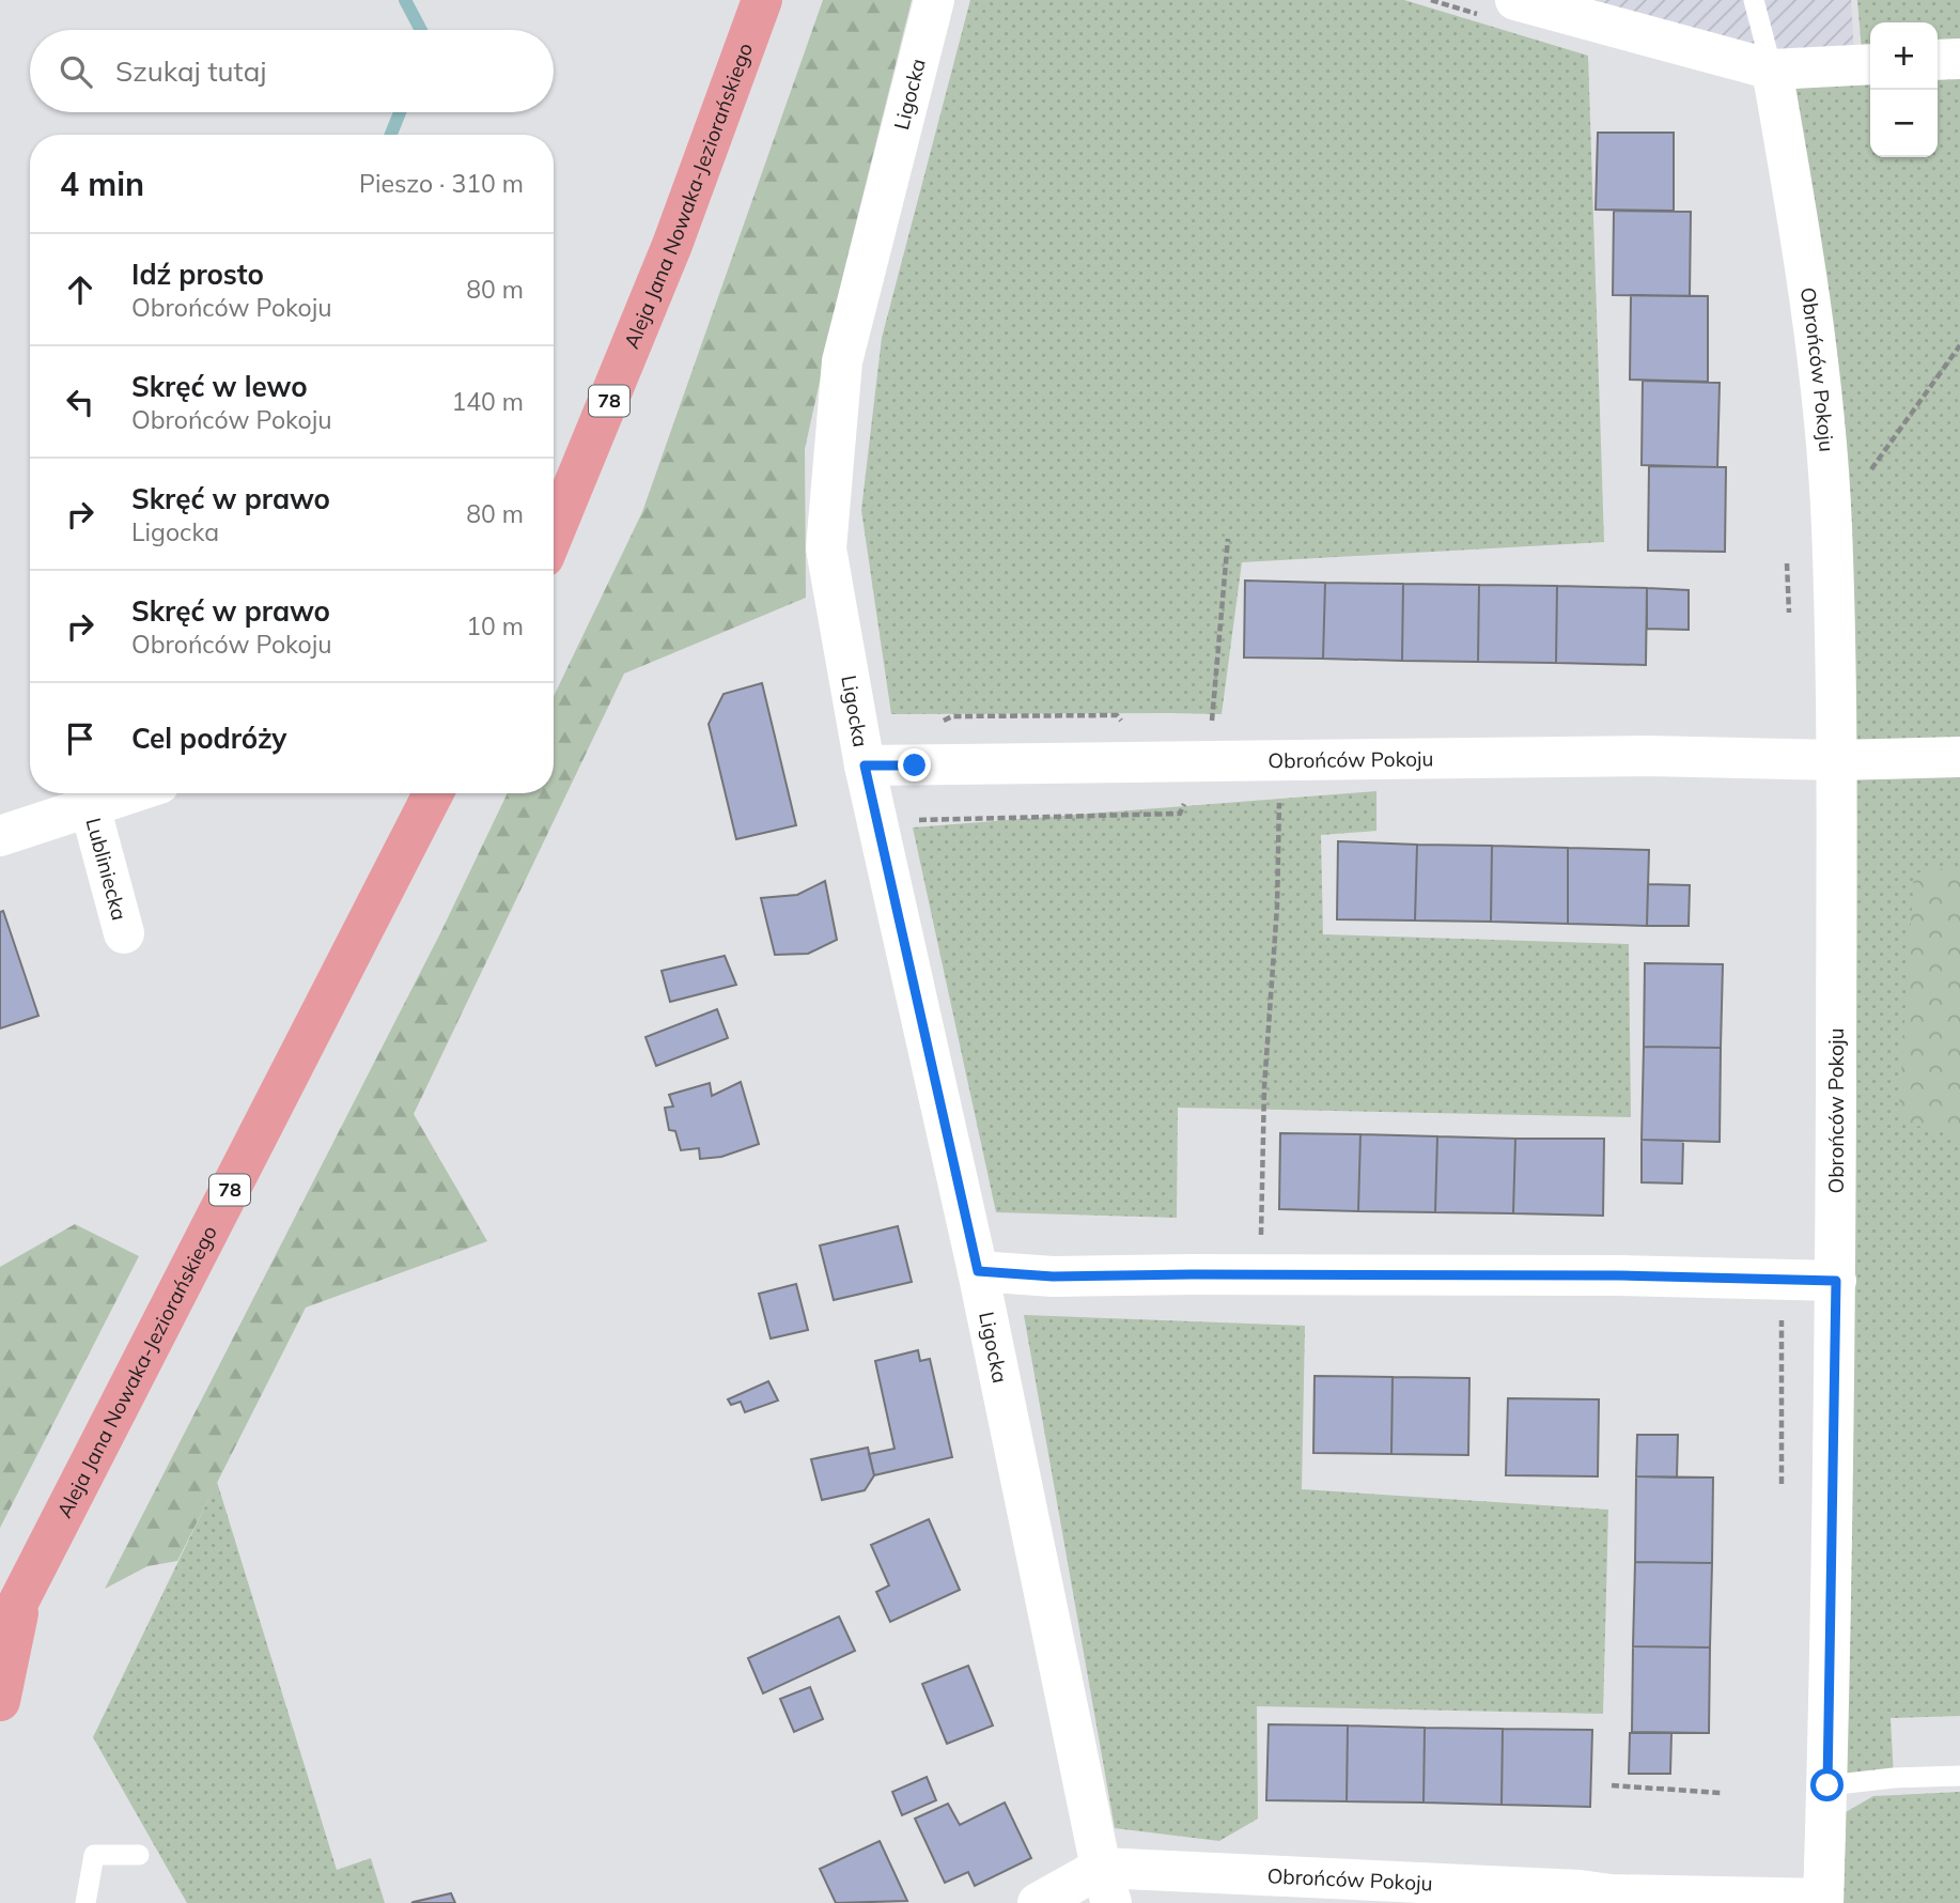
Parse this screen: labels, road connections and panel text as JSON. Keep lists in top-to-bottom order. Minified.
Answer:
{"streets":{"main road":["Aleja Jana Nowaka-Jeziorańskiego","78"],"street":["Ligocka","Obrońców Pokoju","Lubliniecka"]},"crossings":[["Ligocka","Obrońców Pokoju"],["Aleja Jana Nowaka-Jeziorańskiego","78"]],"page":{"map_buttons":["+","−"],"search":"Szukaj tutaj","heading":["4 min","Pieszo · 310 m"],"list":[["Idź prosto","Obrońców Pokoju","80 m"],["Skręć w lewo","Obrońców Pokoju","140 m"],["Skręć w prawo","Ligocka","80 m"],["Skręć w prawo","Obrońców Pokoju","10 m"],"Cel podróży"]}}
